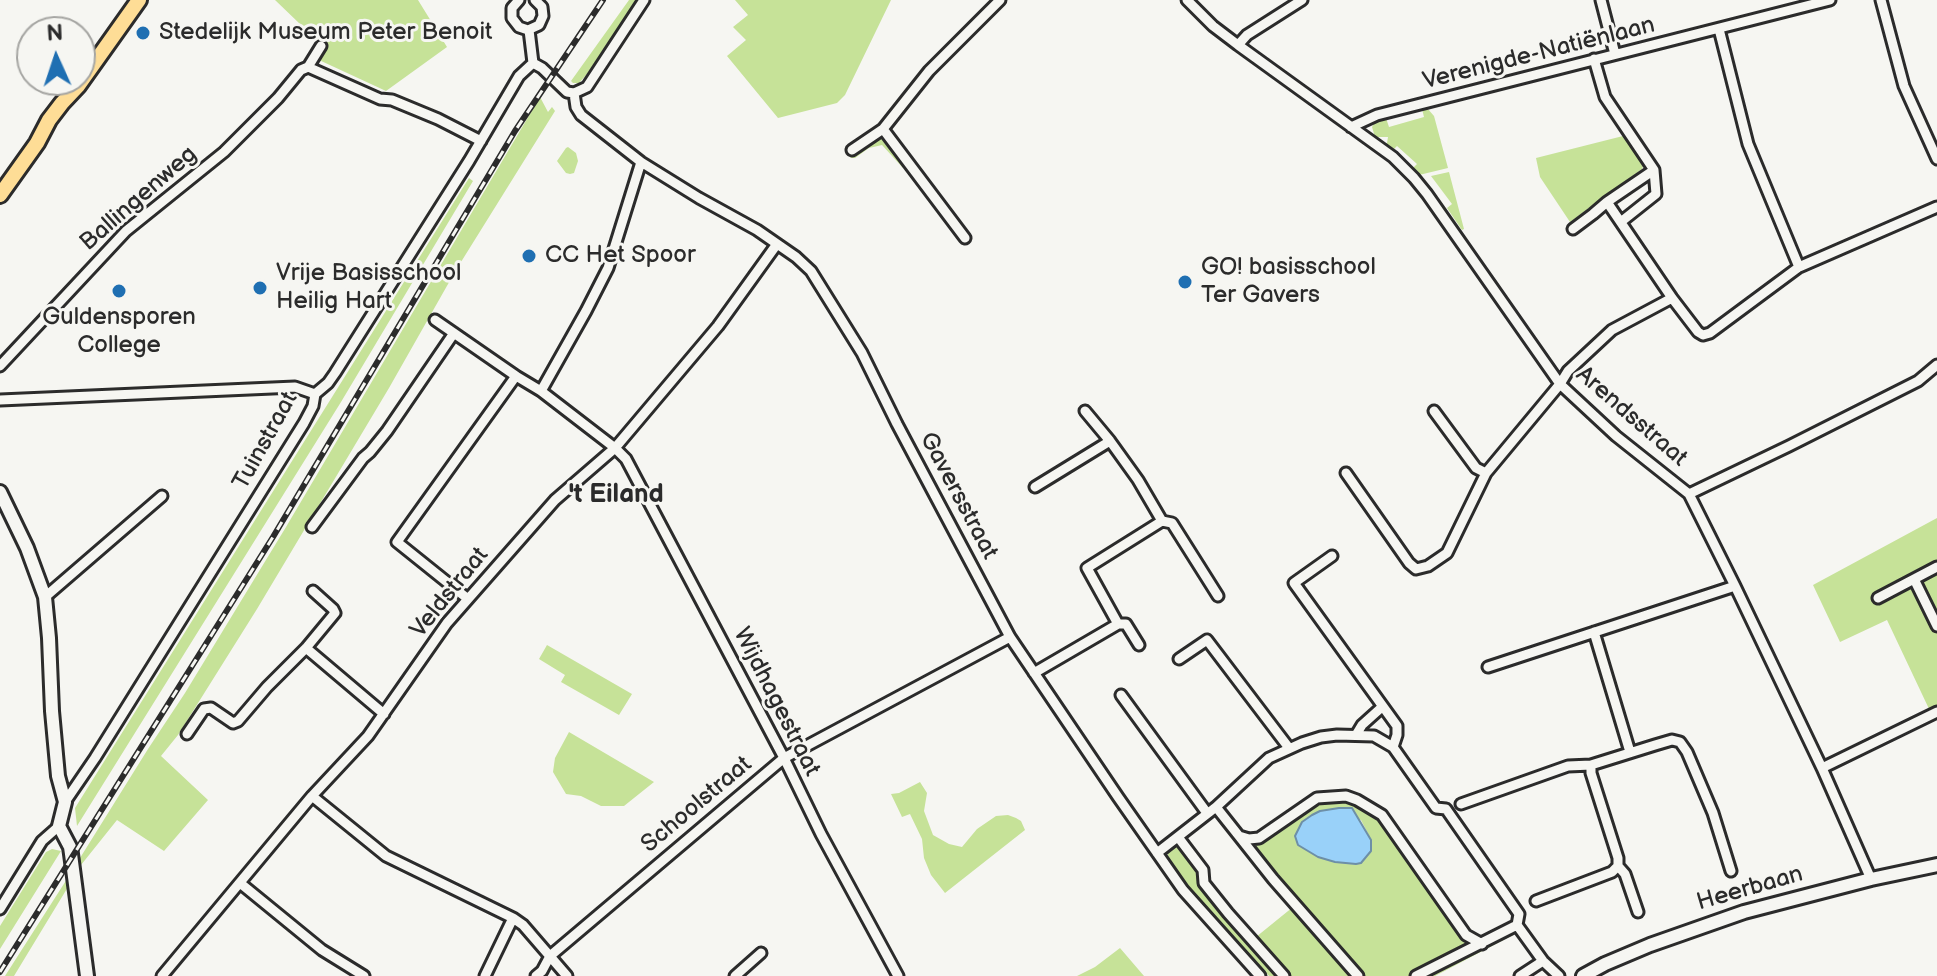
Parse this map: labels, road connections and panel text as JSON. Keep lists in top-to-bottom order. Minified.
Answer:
{"streets":{"street":["Verenigde-Natiënlaan","Ballingenweg","Arendsstraat","Tuinstraat","Gaversstraat","Veldstraat","Wijdhagestraat","Schoolstraat","Heerbaan"]},"crossings":[["Verenigde-Natiënlaan","Arendsstraat"],["Arendsstraat","Heerbaan"],["Gaversstraat","Veldstraat"],["Gaversstraat","Schoolstraat"],["Veldstraat","Wijdhagestraat"],["Wijdhagestraat","Schoolstraat"]],"districts":["'t Eiland"],"places":["Stedelijk Museum Peter Benoit","CC Het Spoor","GO! basisschool Ter Gavers","Vrije Basisschool Heilig Hart","Guldensporen College"],"north":"top"}
